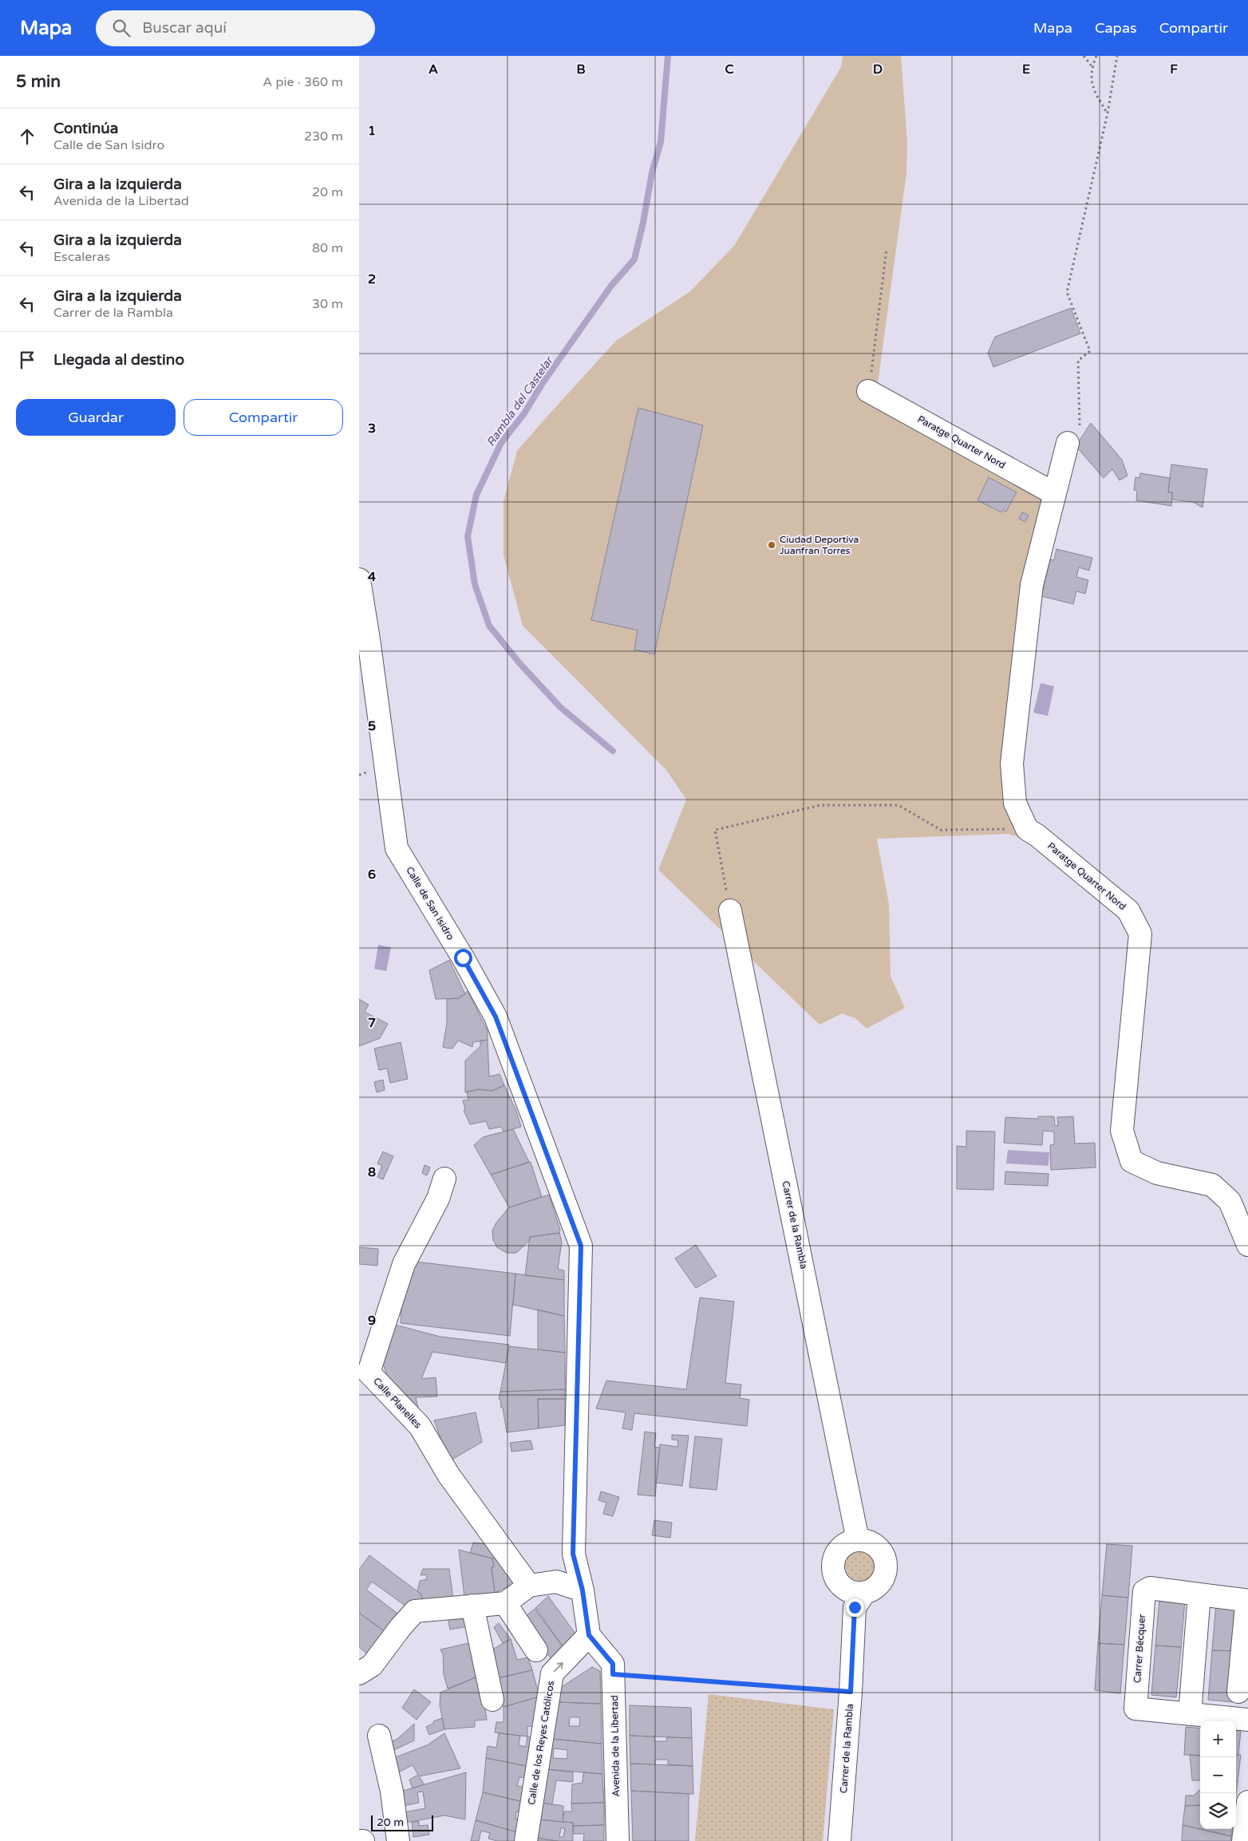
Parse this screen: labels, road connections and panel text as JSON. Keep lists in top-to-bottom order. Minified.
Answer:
{"streets":{"street":["Paratge Quarter Nord","Calle de San Isidro","Carrer de la Rambla","Calle Planelles","Carrer Bécquer","Calle de los Reyes Católicos","Avenida de la Libertad"]},"crossings":[["Calle de San Isidro","Calle de los Reyes Católicos"],["Calle de San Isidro","Avenida de la Libertad"],["Calle de los Reyes Católicos","Avenida de la Libertad"]],"one_way":["Calle de los Reyes Católicos"],"water":["Rambla del Castelar"],"places":["Ciudad Deportiva Juanfran Torres"],"scale_bar":"20 m","page":{"header":"Mapa","search":"Buscar aquí","nav":["Mapa","Capas","Compartir"],"heading":["5 min","A pie · 360 m"],"list":[["Continúa","Calle de San Isidro","230 m"],["Gira a la izquierda","Avenida de la Libertad","20 m"],["Gira a la izquierda","Escaleras","80 m"],["Gira a la izquierda","Carrer de la Rambla","30 m"],"Llegada al destino"],"buttons":["Guardar","Compartir"],"map_buttons":["+","−"],"scale":"20 m"},"grid":{"columns":["A","B","C","D","E","F"],"rows":["1","2","3","4","5","6","7","8","9"]}}
